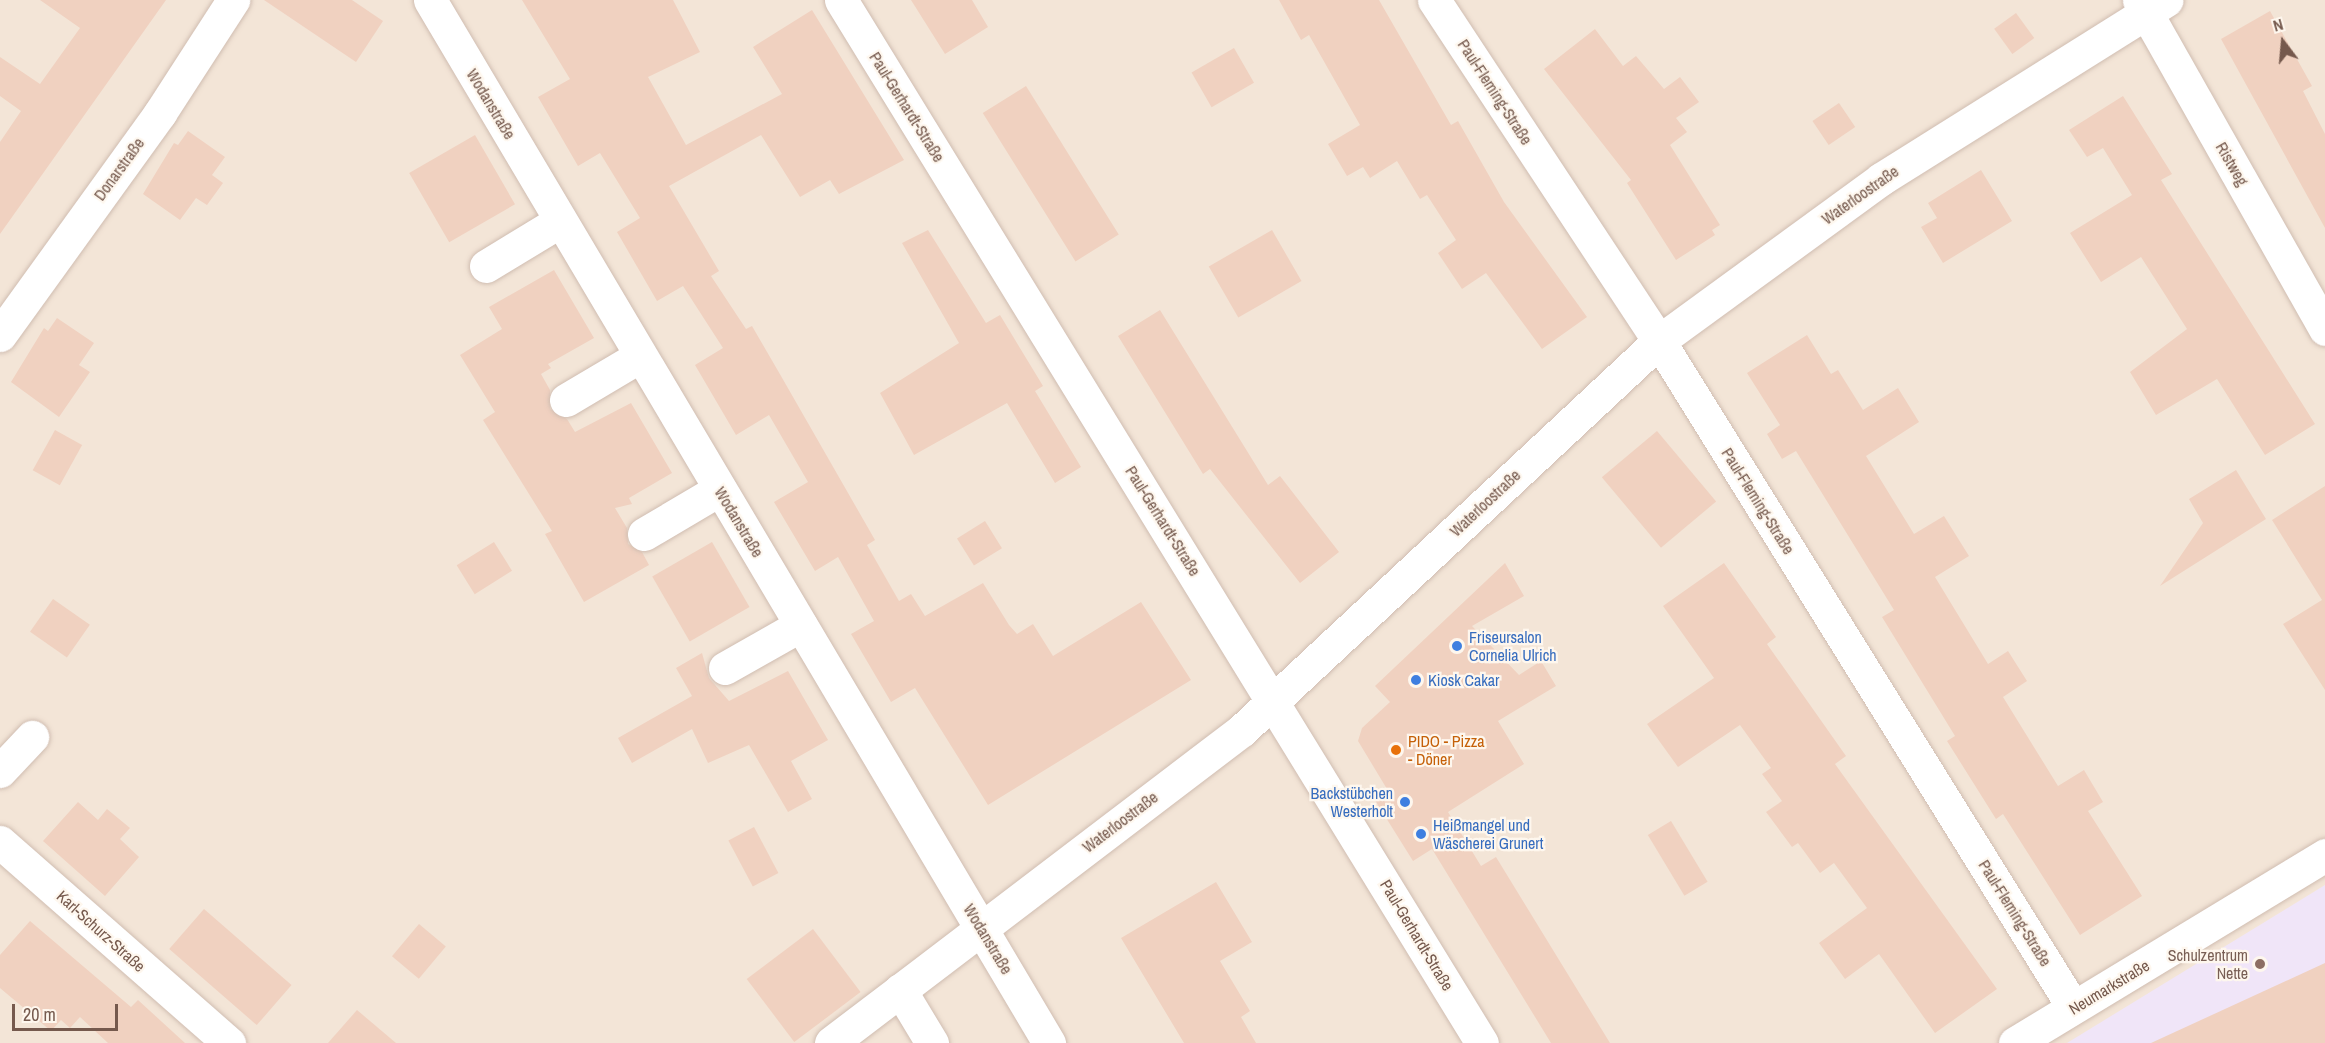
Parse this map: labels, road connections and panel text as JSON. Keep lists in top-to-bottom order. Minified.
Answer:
{"streets":{"street":["Paul-Fleming-Straße","Wodanstraße","Paul-Gerhardt-Straße","Ristweg","Donarstraße","Waterloostraße","Karl-Schurz-Straße","Neumarkstraße"]},"crossings":[["Paul-Fleming-Straße","Waterloostraße"],["Paul-Fleming-Straße","Neumarkstraße"],["Wodanstraße","Waterloostraße"],["Paul-Gerhardt-Straße","Waterloostraße"],["Ristweg","Waterloostraße"]],"places":["Friseursalon Cornelia Ulrich","Kiosk Cakar","PIDO - Pizza - Döner","Backstübchen Westerholt","Heißmangel und Wäscherei Grunert","Schulzentrum Nette"],"scale_bar":"20 m","north":"top"}
